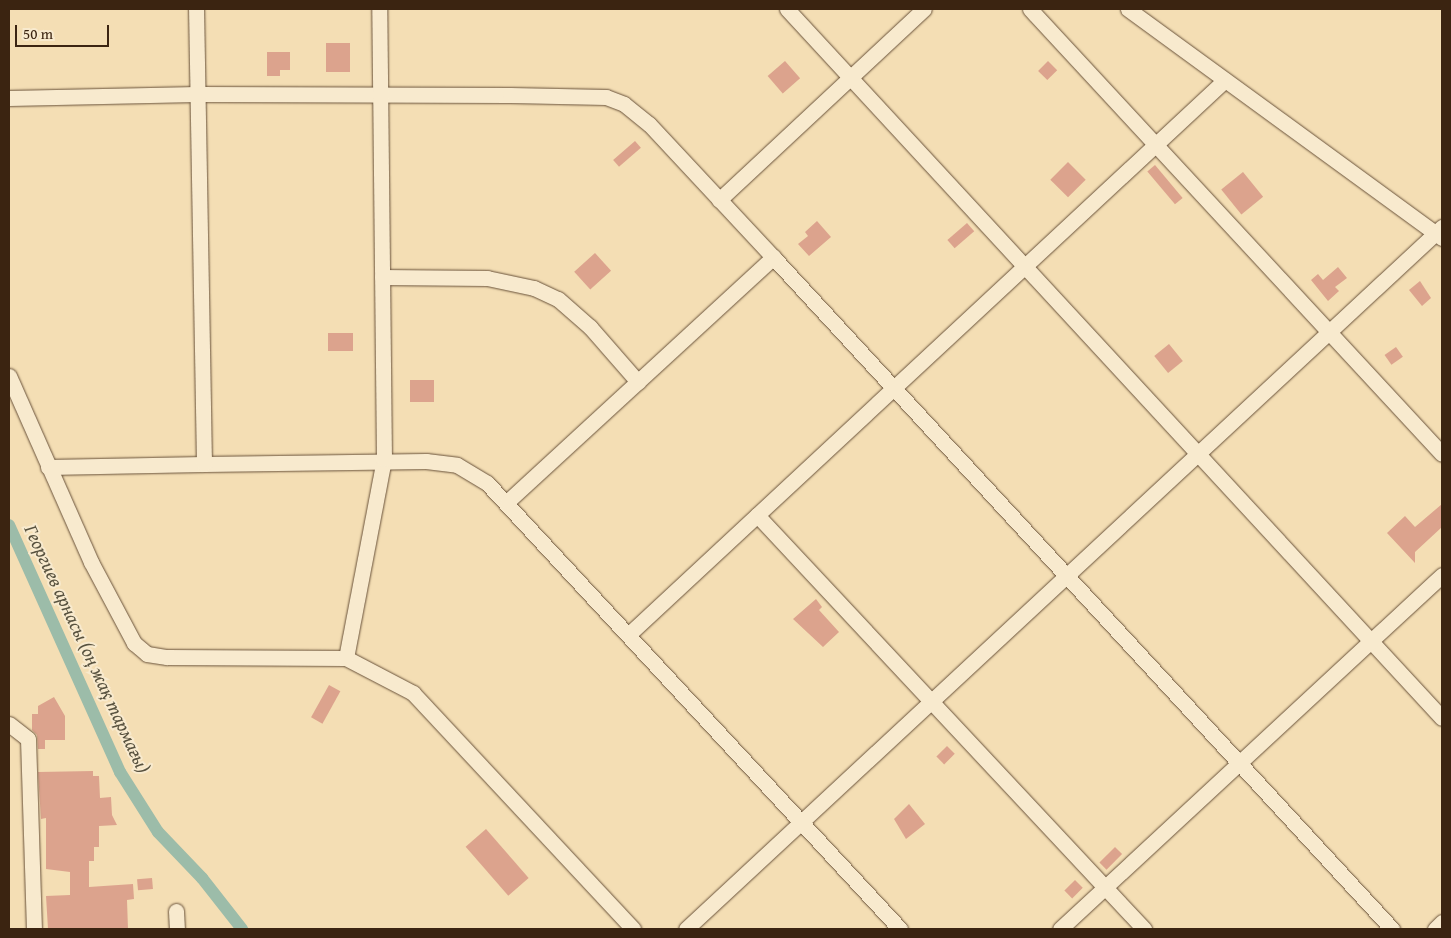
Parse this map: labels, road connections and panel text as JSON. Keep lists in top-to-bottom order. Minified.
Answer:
{"water":["Георгиев арнасы (оң жақ тармағы)"],"scale_bar":"50 m"}
